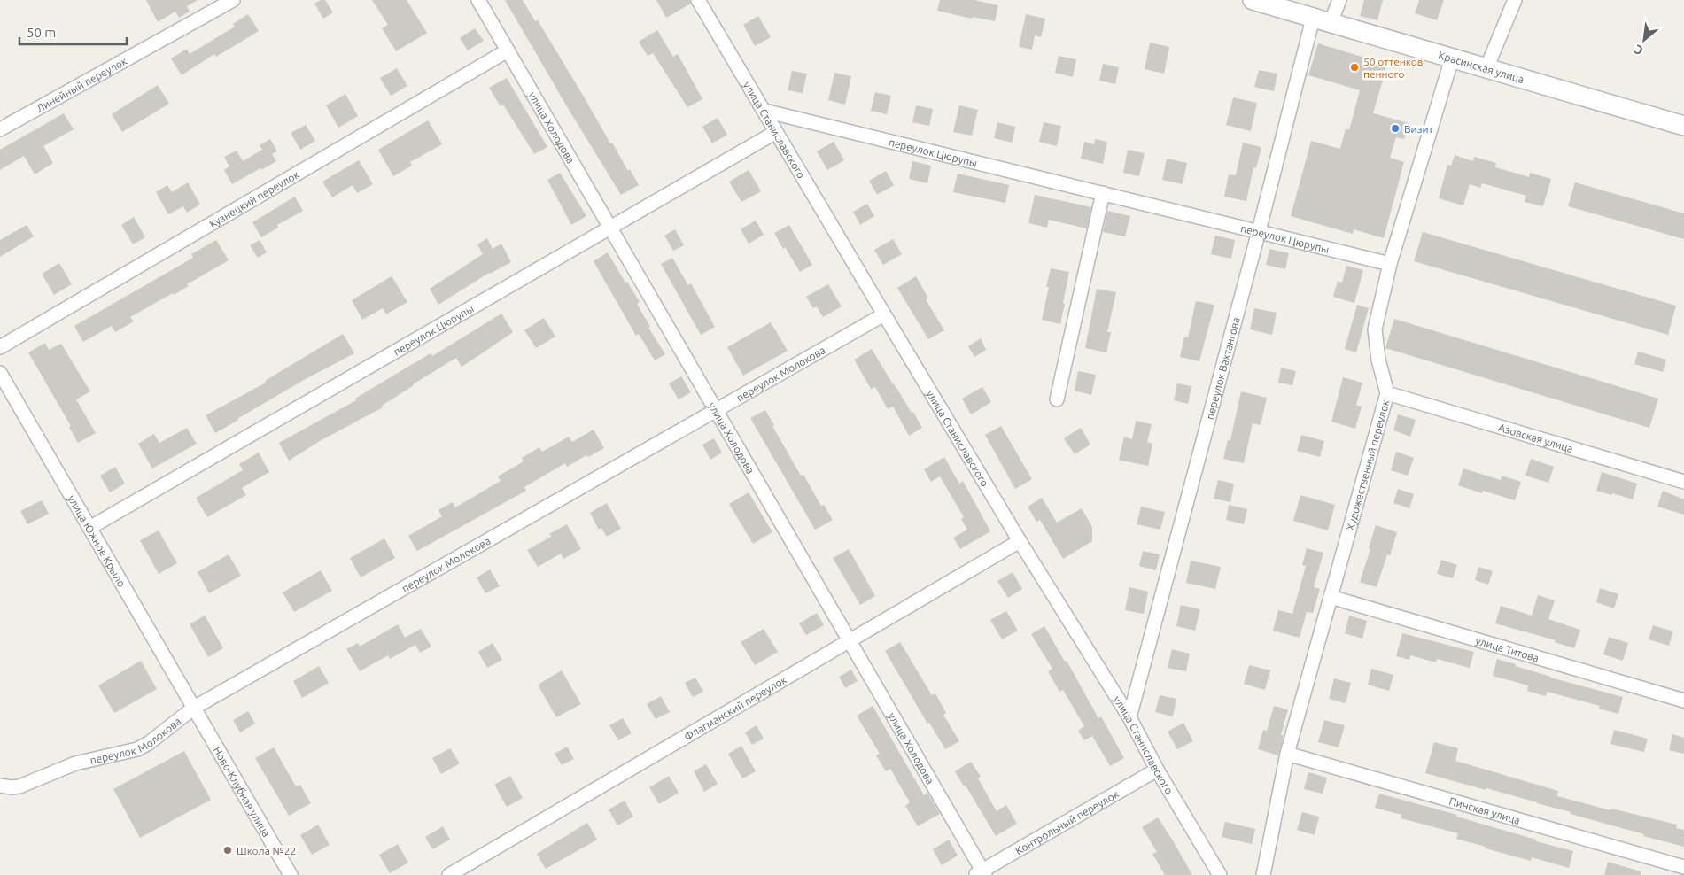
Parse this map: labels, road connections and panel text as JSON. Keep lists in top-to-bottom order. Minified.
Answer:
{"streets":{"main road":["Красинская улица"],"street":["Линейный переулок","улица Холодова","улица Станиславского","переулок Цюрупы","Кузнецкий переулок","переулок Вахтангова","переулок Молокова","Азовская улица","Художественный переулок","улица Южное Крыло","улица Титова","Флагманский переулок","Ново-Клубная улица","Пинская улица","Контрольный переулок"]},"crossings":[["Красинская улица","переулок Вахтангова"],["Красинская улица","Художественный переулок"],["улица Холодова","переулок Цюрупы"],["улица Холодова","Кузнецкий переулок"],["улица Холодова","переулок Молокова"],["улица Холодова","Флагманский переулок"],["улица Холодова","Контрольный переулок"],["улица Станиславского","переулок Цюрупы"],["улица Станиславского","переулок Вахтангова"],["улица Станиславского","переулок Молокова"],["улица Станиславского","Флагманский переулок"],["улица Станиславского","Контрольный переулок"],["переулок Цюрупы","переулок Вахтангова"],["переулок Цюрупы","Художественный переулок"],["переулок Цюрупы","улица Южное Крыло"],["переулок Молокова","улица Южное Крыло"],["переулок Молокова","Ново-Клубная улица"],["Азовская улица","Художественный переулок"],["Художественный переулок","улица Титова"],["Художественный переулок","Пинская улица"],["улица Южное Крыло","Ново-Клубная улица"]],"places":["50 оттенков пенного","Визит","Школа №22"],"scale_bar":"50 m","north":"bottom left"}
